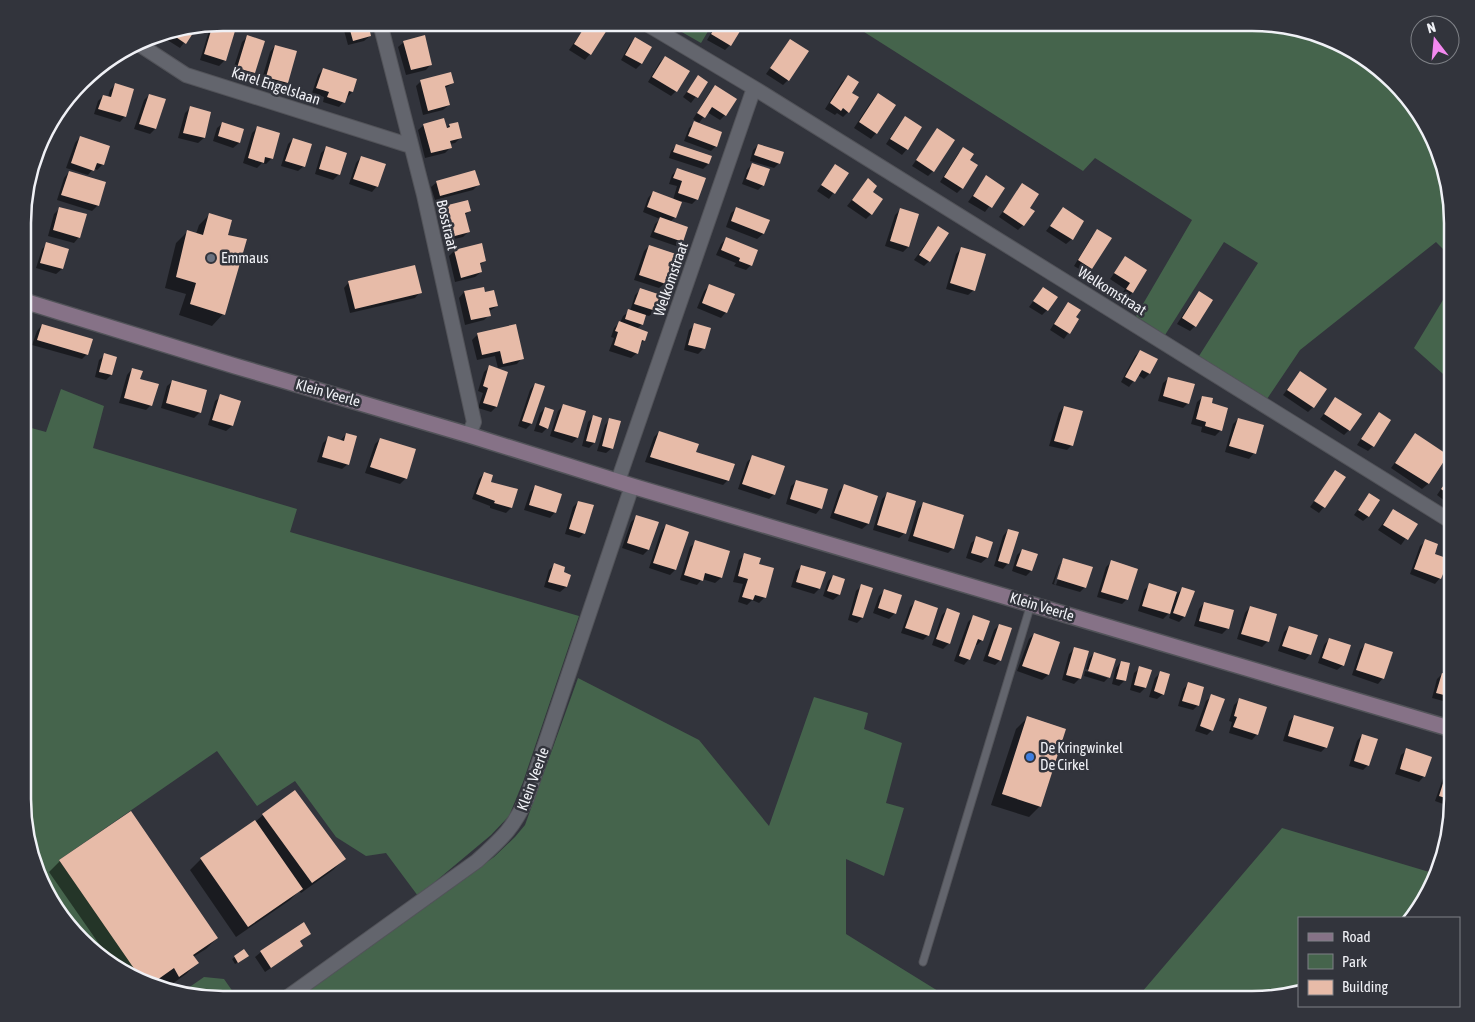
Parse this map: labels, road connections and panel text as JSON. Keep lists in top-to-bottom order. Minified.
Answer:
{"streets":{"main road":["Klein Veerle"],"street":["Karel Engelslaan","Bosstraat","Welkomstraat"]},"crossings":[["Karel Engelslaan","Bosstraat"],["Bosstraat","Klein Veerle"],["Welkomstraat","Klein Veerle"]],"places":["Emmaus","De Kringwinkel De Cirkel"],"legend":["Road","Park","Building"],"north":"top"}
